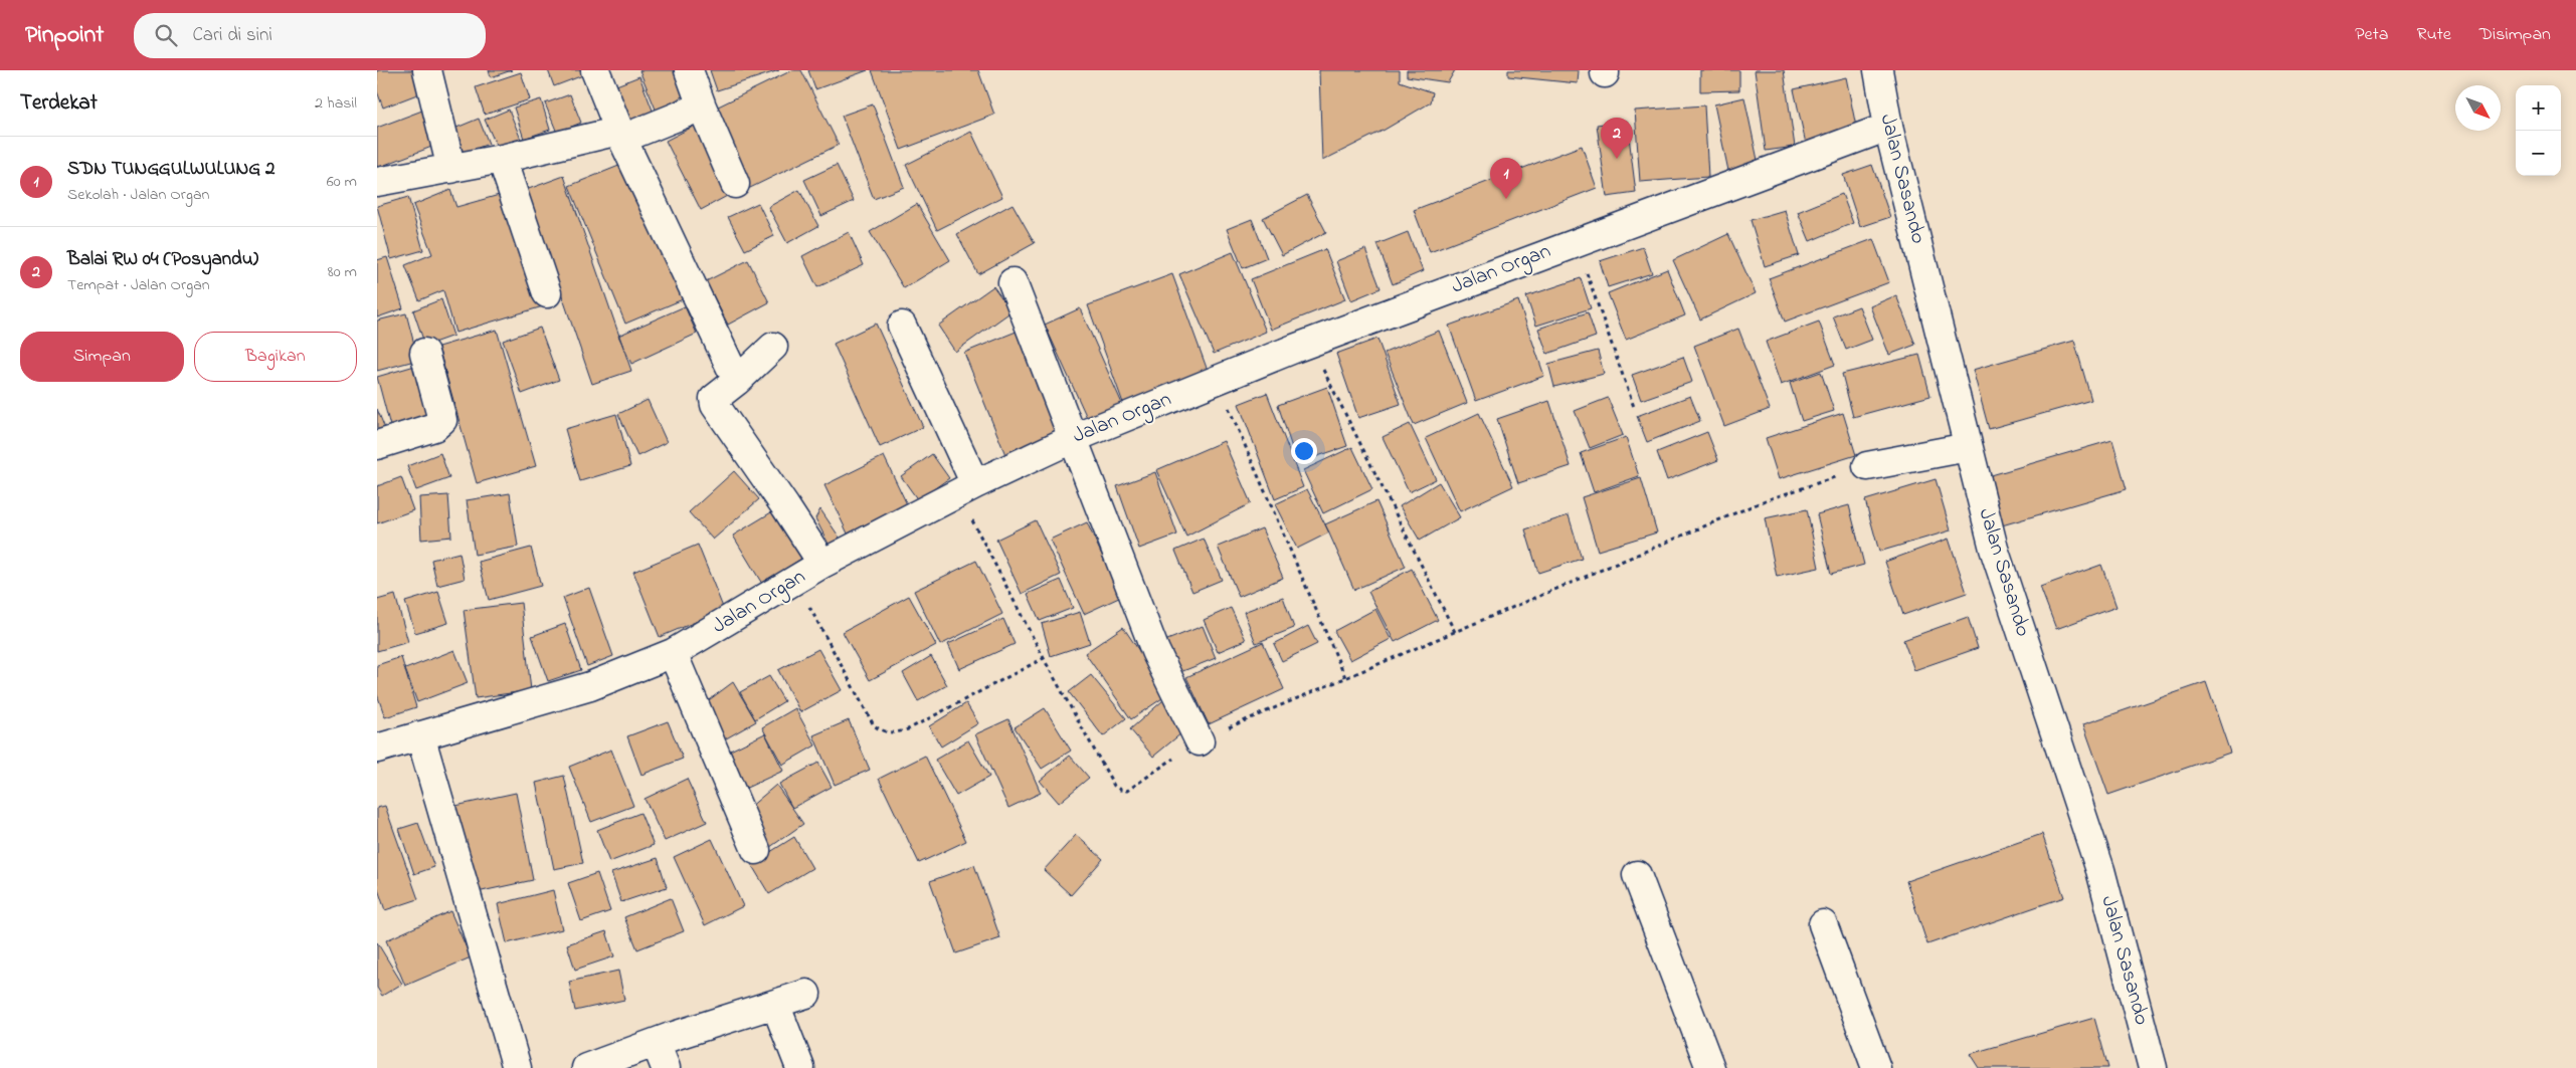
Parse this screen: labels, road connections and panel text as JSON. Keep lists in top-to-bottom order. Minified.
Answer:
{"streets":{"street":["Jalan Sasando","Jalan Organ"]},"crossings":[["Jalan Sasando","Jalan Organ"]],"north":"bottom right","page":{"header":"Pinpoint","search":"Cari di sini","nav":["Peta","Rute","Disimpan"],"heading":["Terdekat","2 hasil"],"map_buttons":["+","−"],"pins":["2","1"],"list":[{"mark":"1","name":"SDN TUNGGULWULUNG 2","note":"Sekolah · Jalan Organ","value":"60 m"},{"mark":"2","name":"Balai RW 04 (Posyandu)","note":"Tempat · Jalan Organ","value":"80 m"}],"buttons":["Simpan","Bagikan"]}}
